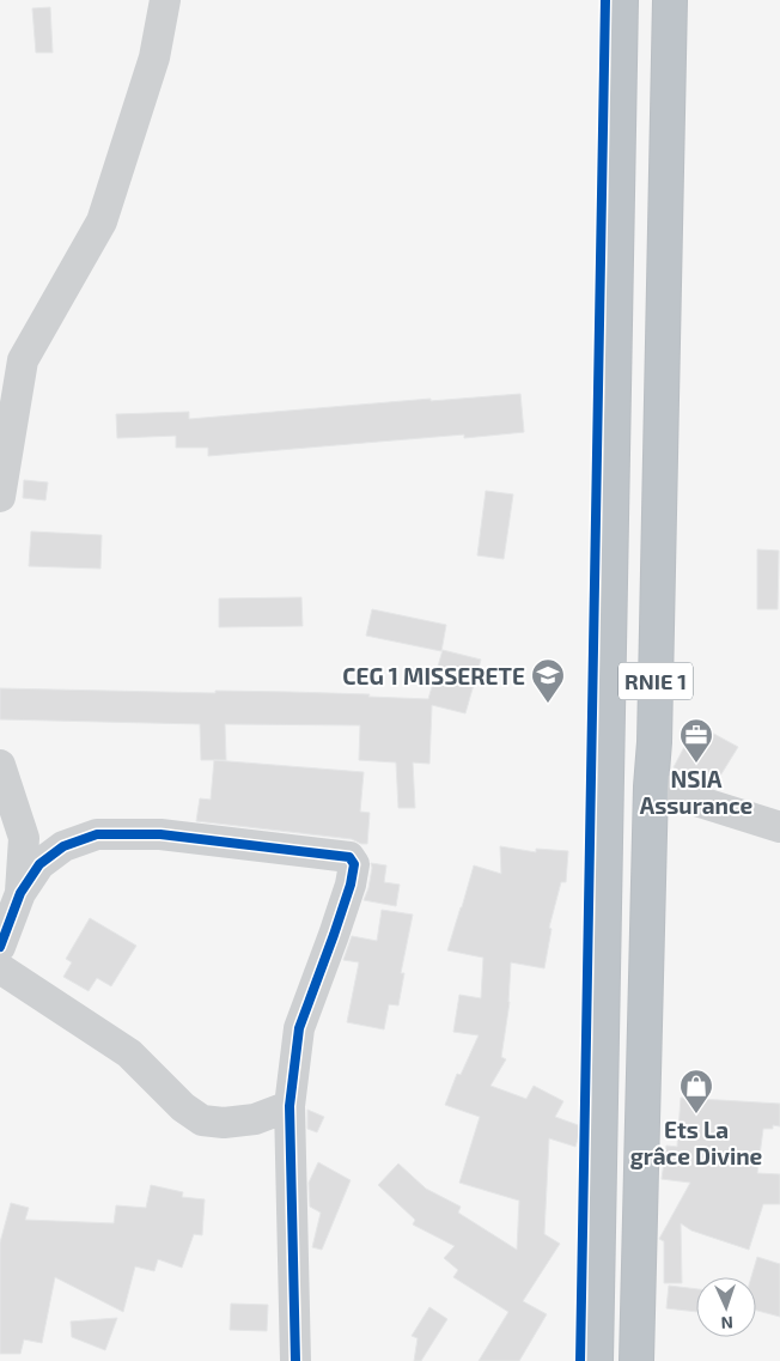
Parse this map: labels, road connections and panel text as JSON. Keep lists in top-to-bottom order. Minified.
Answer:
{"streets":{"highway":["RNIE 1"]},"places":{"school or university":["CEG 1 MISSERETE"],"office":["NSIA Assurance"],"shop":["Ets La grâce Divine"]},"north":"bottom"}
